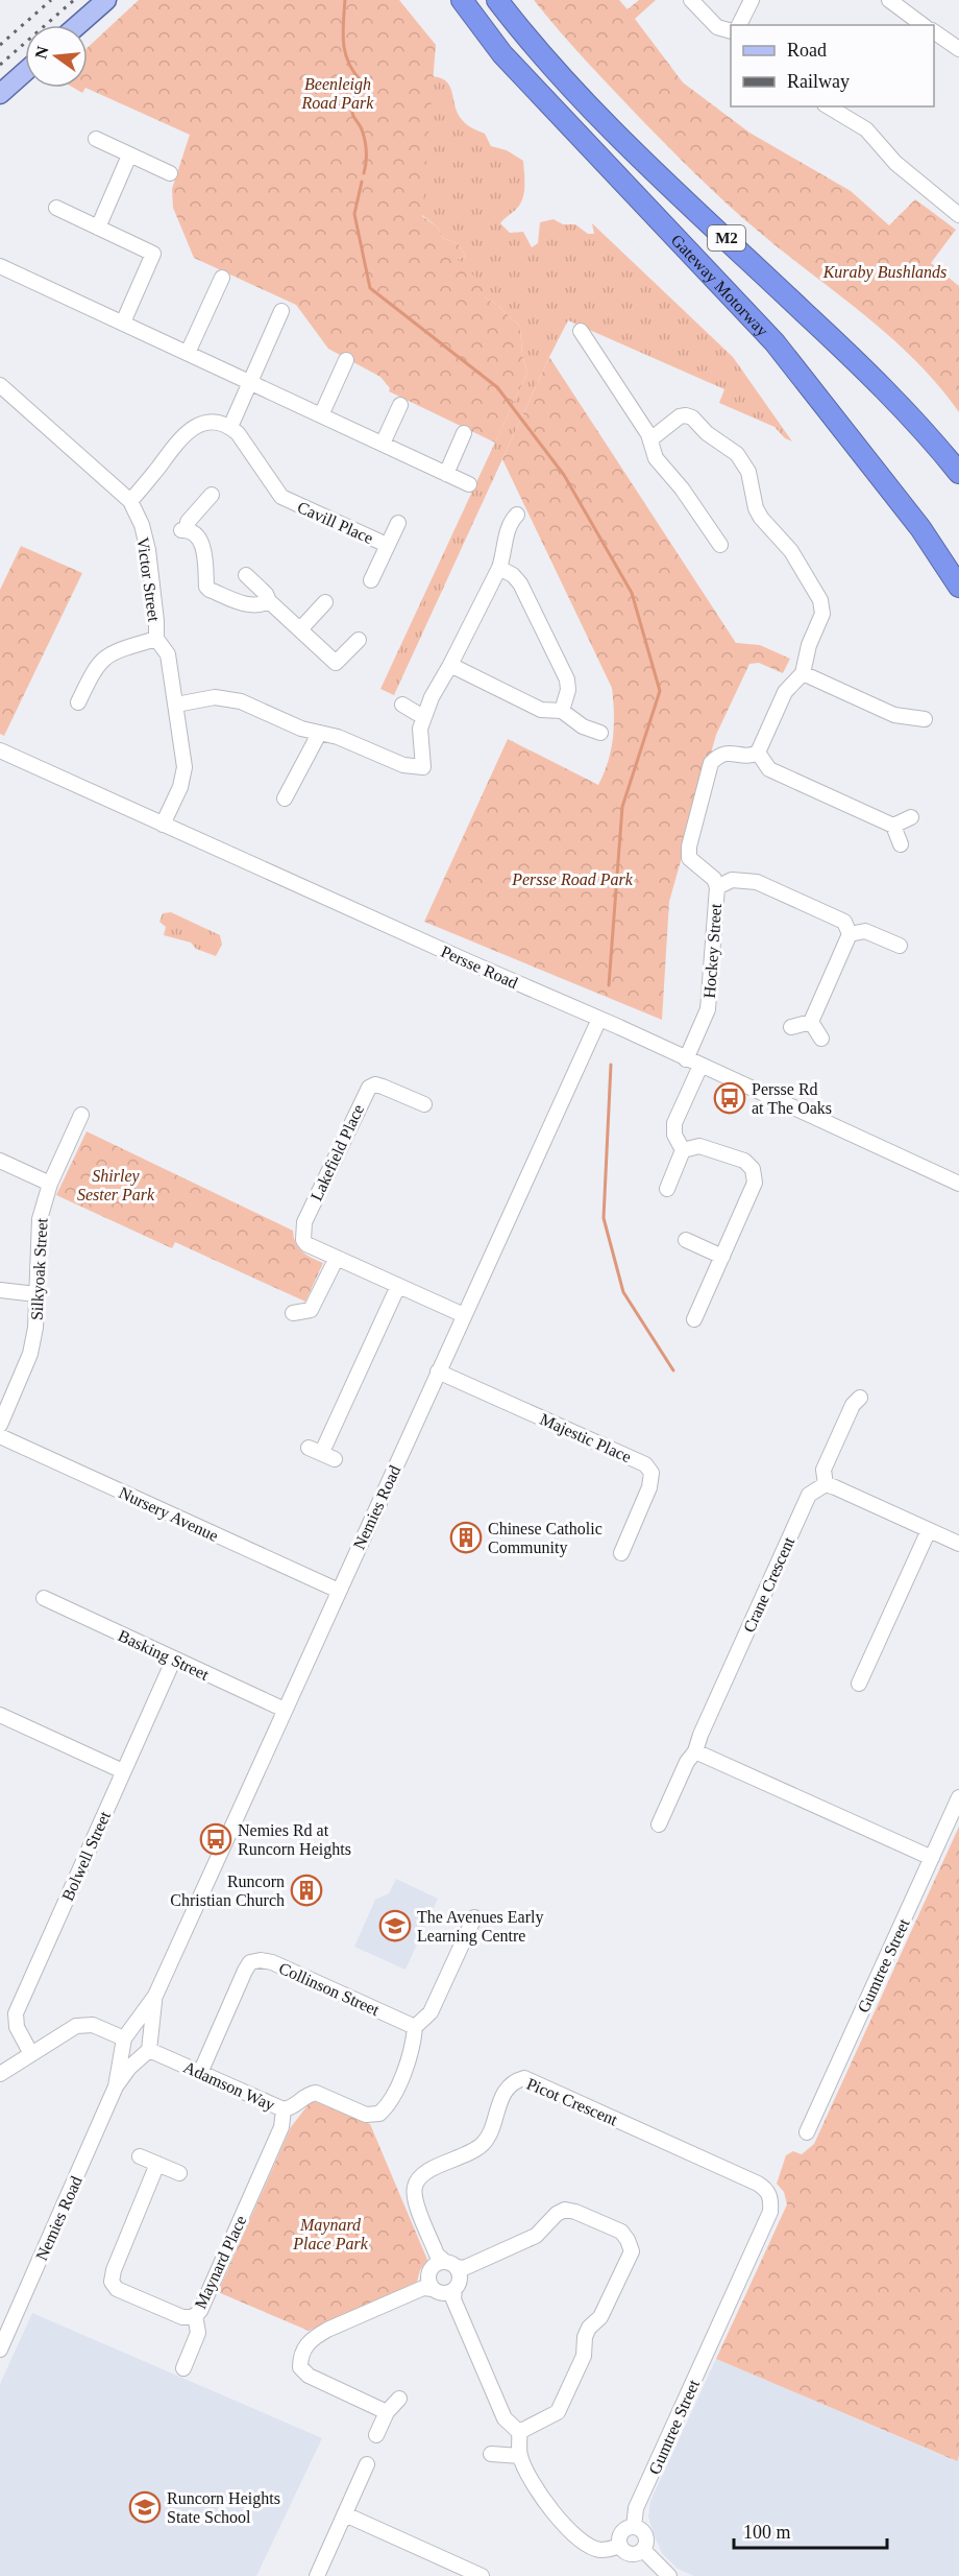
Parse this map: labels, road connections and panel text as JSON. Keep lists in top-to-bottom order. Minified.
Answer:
{"streets":{"highway":["M2","Gateway Motorway"],"street":["Cavill Place","Victor Street","Hockey Street","Persse Road","Lakefield Place","Silkyoak Street","Majestic Place","Nemies Road","Nursery Avenue","Crane Crescent","Basking Street","Bolwell Street","Gumtree Street","Collinson Street","Adamson Way","Picot Crescent","Maynard Place"]},"crossings":[["Victor Street","Persse Road"],["Hockey Street","Persse Road"],["Persse Road","Nemies Road"],["Lakefield Place","Nemies Road"],["Majestic Place","Nemies Road"],["Nemies Road","Nursery Avenue"],["Nemies Road","Basking Street"],["Nemies Road","Adamson Way"],["Basking Street","Bolwell Street"],["Gumtree Street","Picot Crescent"],["Collinson Street","Adamson Way"],["Adamson Way","Maynard Place"]],"parks":["Beenleigh Road Park","Kuraby Bushlands","Persse Road Park","Shirley Sester Park","Maynard Place Park"],"places":{"bus stop":["Persse Rd at The Oaks","Nemies Rd at Runcorn Heights"],"building":["Chinese Catholic Community","Runcorn Christian Church"],"school or university":["The Avenues Early Learning Centre","Runcorn Heights State School"]},"legend":["Road","Railway"],"scale_bar":"100 m","north":"left"}
